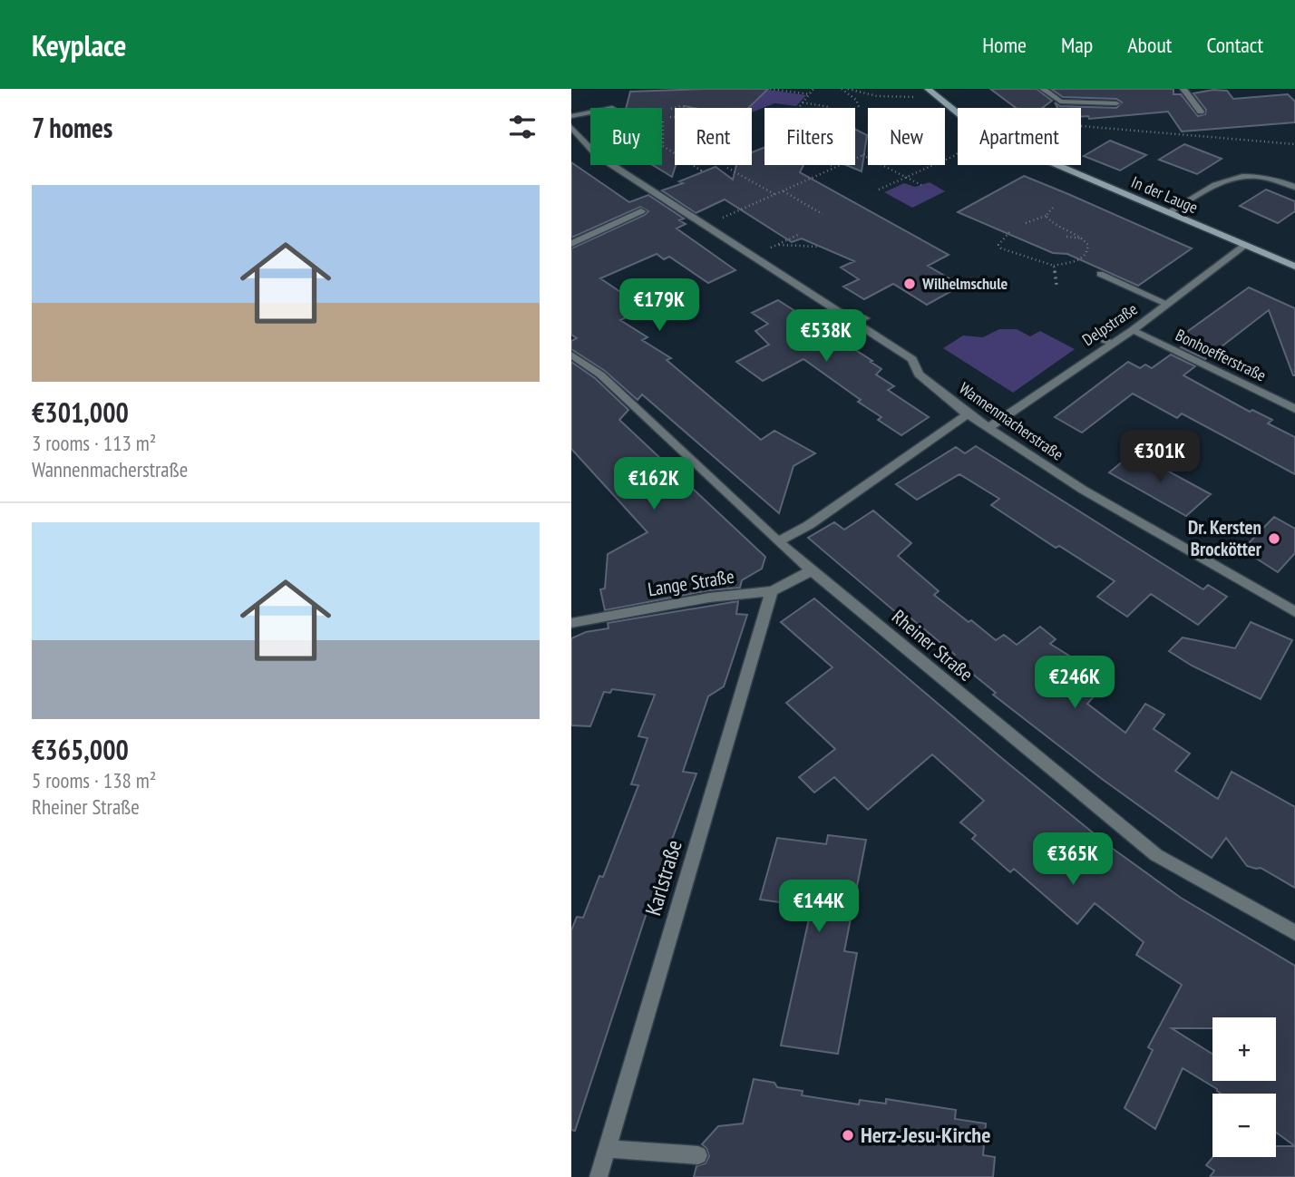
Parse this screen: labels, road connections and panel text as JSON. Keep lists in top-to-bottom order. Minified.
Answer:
{"streets":{"street":["In der Lauge","Delpstraße","Bonhoefferstraße","Wannenmacherstraße","Lange Straße","Rheiner Straße","Karlstraße"]},"crossings":[["In der Lauge","Delpstraße"],["Delpstraße","Bonhoefferstraße"],["Delpstraße","Wannenmacherstraße"],["Lange Straße","Rheiner Straße"],["Lange Straße","Karlstraße"]],"places":["Wilhelmschule","Dr. Kersten Brockötter","Herz-Jesu-Kirche"],"page":{"header":"Keyplace","nav":["Home","Map","About","Contact"],"heading":"7 homes","chip":["Buy","Rent","Filters","New","Apartment"],"list":[{"name":"€301,000","note":"3 rooms · 113 m² · Wannenmacherstraße"},{"name":"€365,000","note":"5 rooms · 138 m² · Rheiner Straße"}],"price":["€179K","€538K","€301K","€162K","€246K","€365K","€144K"],"map_buttons":["+","−"]}}
